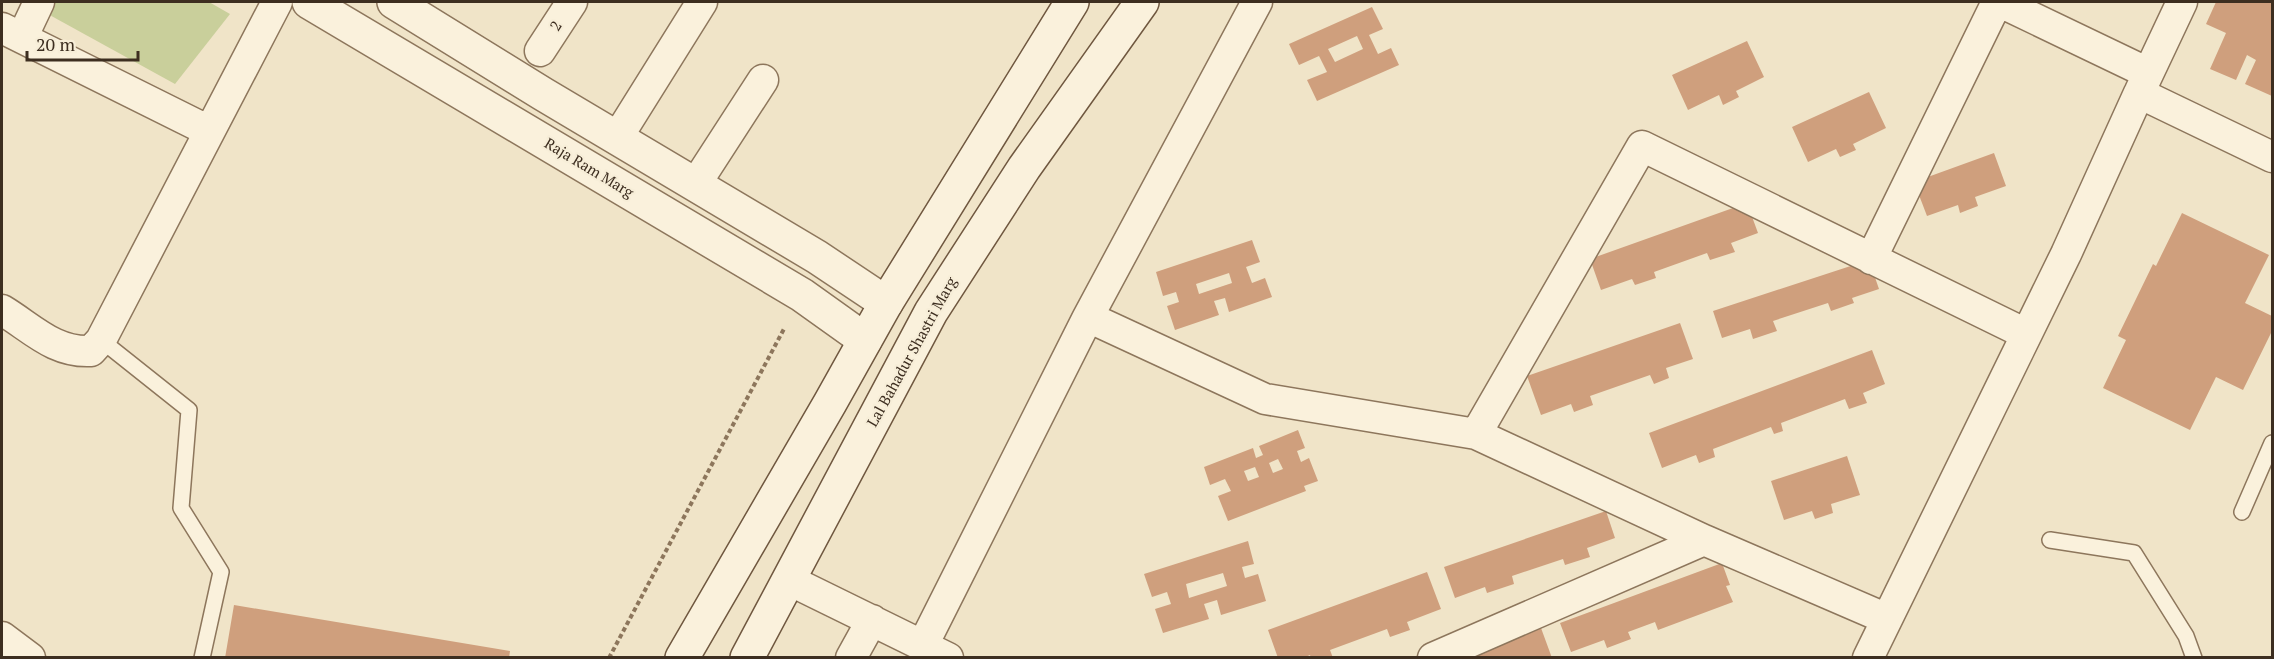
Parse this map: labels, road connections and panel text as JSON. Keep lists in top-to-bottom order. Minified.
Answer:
{"streets":{"main road":["Raja Ram Marg","Lal Bahadur Shastri Marg"],"street":["2"]},"scale_bar":"20 m"}
